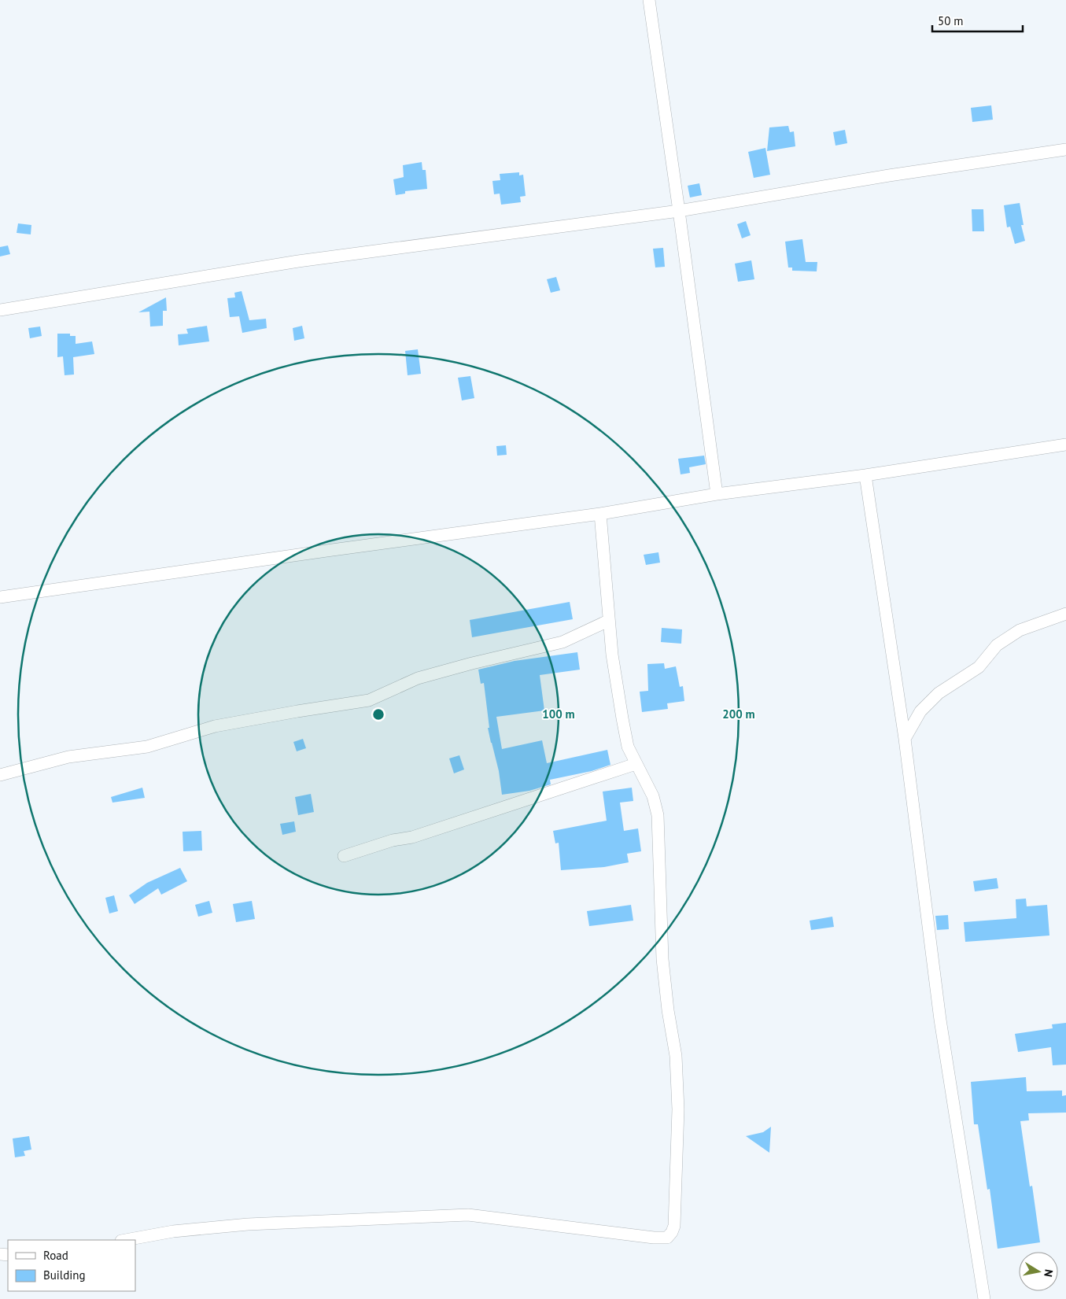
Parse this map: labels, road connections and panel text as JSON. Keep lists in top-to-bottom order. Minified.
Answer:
{"legend":["Road","Building"],"scale_bar":"50 m","north":"right","rings":["100 m","200 m"]}
